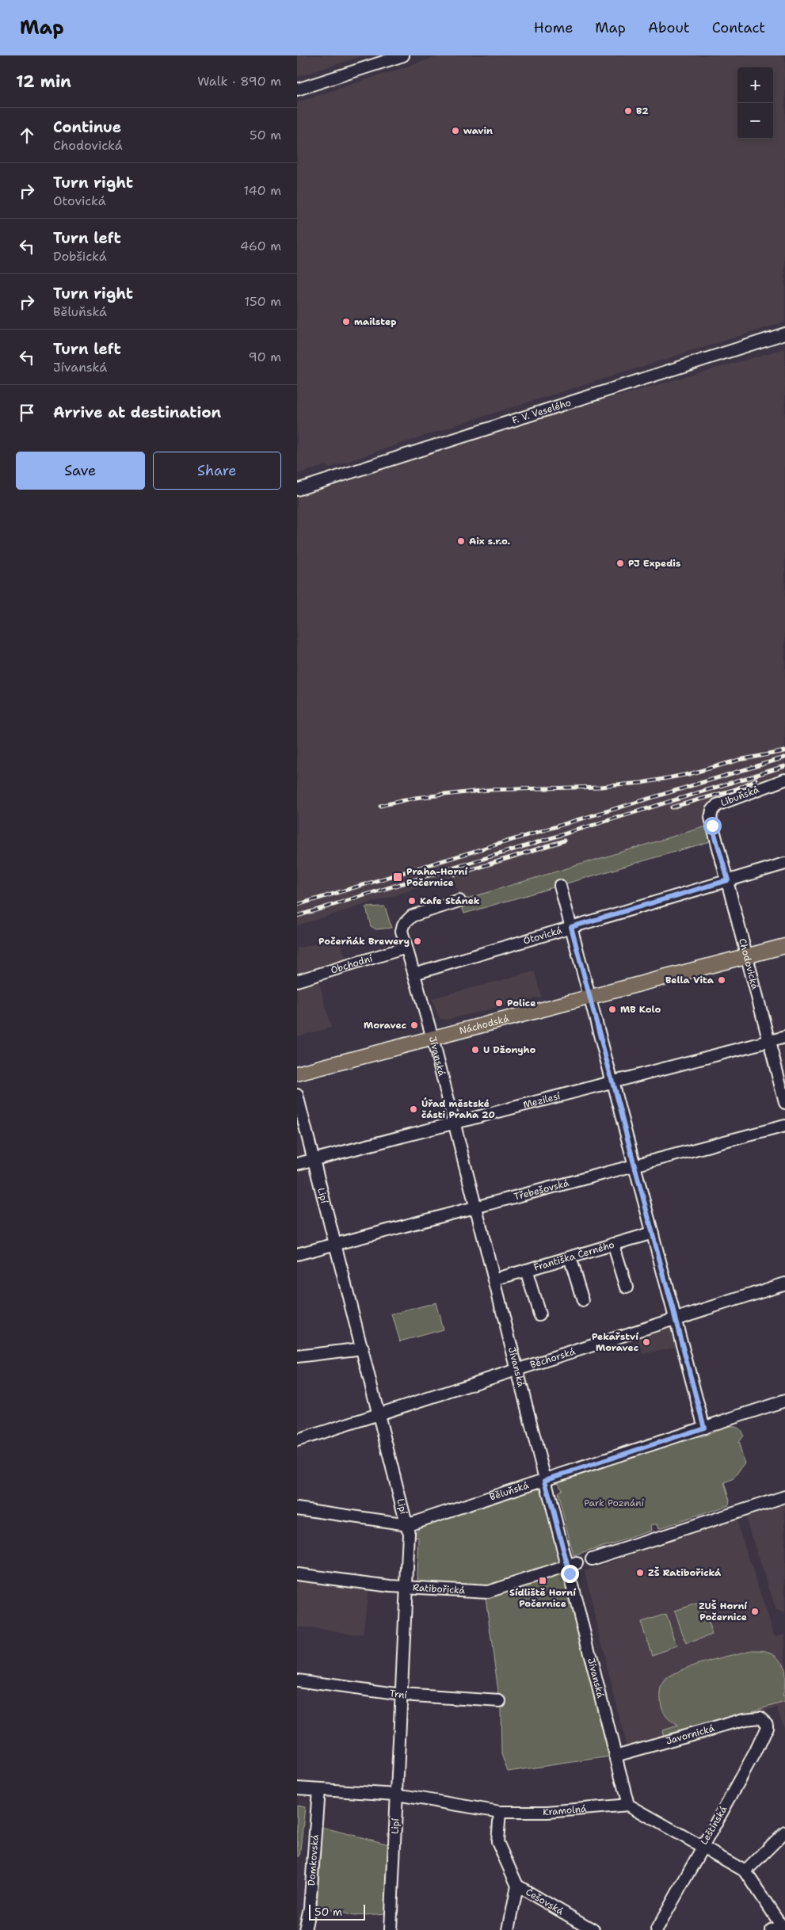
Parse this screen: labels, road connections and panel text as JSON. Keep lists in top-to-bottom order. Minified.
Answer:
{"streets":{"main road":["Náchodská"],"street":["F. V. Veselého","Libuňská","Otovická","Obchodní","Chodovická","Jívanská","Mezilesí","Třebešovská","Lipí","Františka Černého","Běchorská","Běluňská","Ratibořická","Trní","Javornická","Kramolná","Leštínská","Domkovská","Češovská"]},"crossings":[["Libuňská","Chodovická"],["Otovická","Chodovická"],["Otovická","Jívanská"],["Obchodní","Jívanská"],["Chodovická","Náchodská"],["Chodovická","Mezilesí"],["Náchodská","Jívanská"],["Jívanská","Mezilesí"],["Jívanská","Třebešovská"],["Jívanská","Františka Černého"],["Jívanská","Běchorská"],["Jívanská","Běluňská"],["Jívanská","Ratibořická"],["Jívanská","Javornická"],["Jívanská","Kramolná"],["Mezilesí","Lipí"],["Třebešovská","Lipí"],["Lipí","Běchorská"],["Lipí","Běluňská"],["Lipí","Ratibořická"],["Lipí","Trní"],["Lipí","Kramolná"],["Javornická","Leštínská"],["Kramolná","Domkovská"]],"parks":["Park Poznání"],"places":{"other":["B2","wavin","mailstep","Aix s.r.o.","PJ Expedis","Kafe Stánek","Počerňák Brewery","Bella Vita","Police","MB Kolo","Moravec","U Džonyho","Úřad městské části Praha 20","Pekařství Moravec","ZŠ Ratibořická","ZUŠ Horní Počernice"],"transit":["Praha-Horní Počernice","Sídliště Horní Počernice"]},"scale_bar":"50 m","page":{"header":"Map","nav":["Home","Map","About","Contact"],"heading":["12 min","Walk · 890 m"],"map_buttons":["+","−"],"list":[["Continue","Chodovická","50 m"],["Turn right","Otovická","140 m"],["Turn left","Dobšická","460 m"],["Turn right","Běluňská","150 m"],["Turn left","Jívanská","90 m"],"Arrive at destination"],"buttons":["Save","Share"],"scale":"50 m"}}
